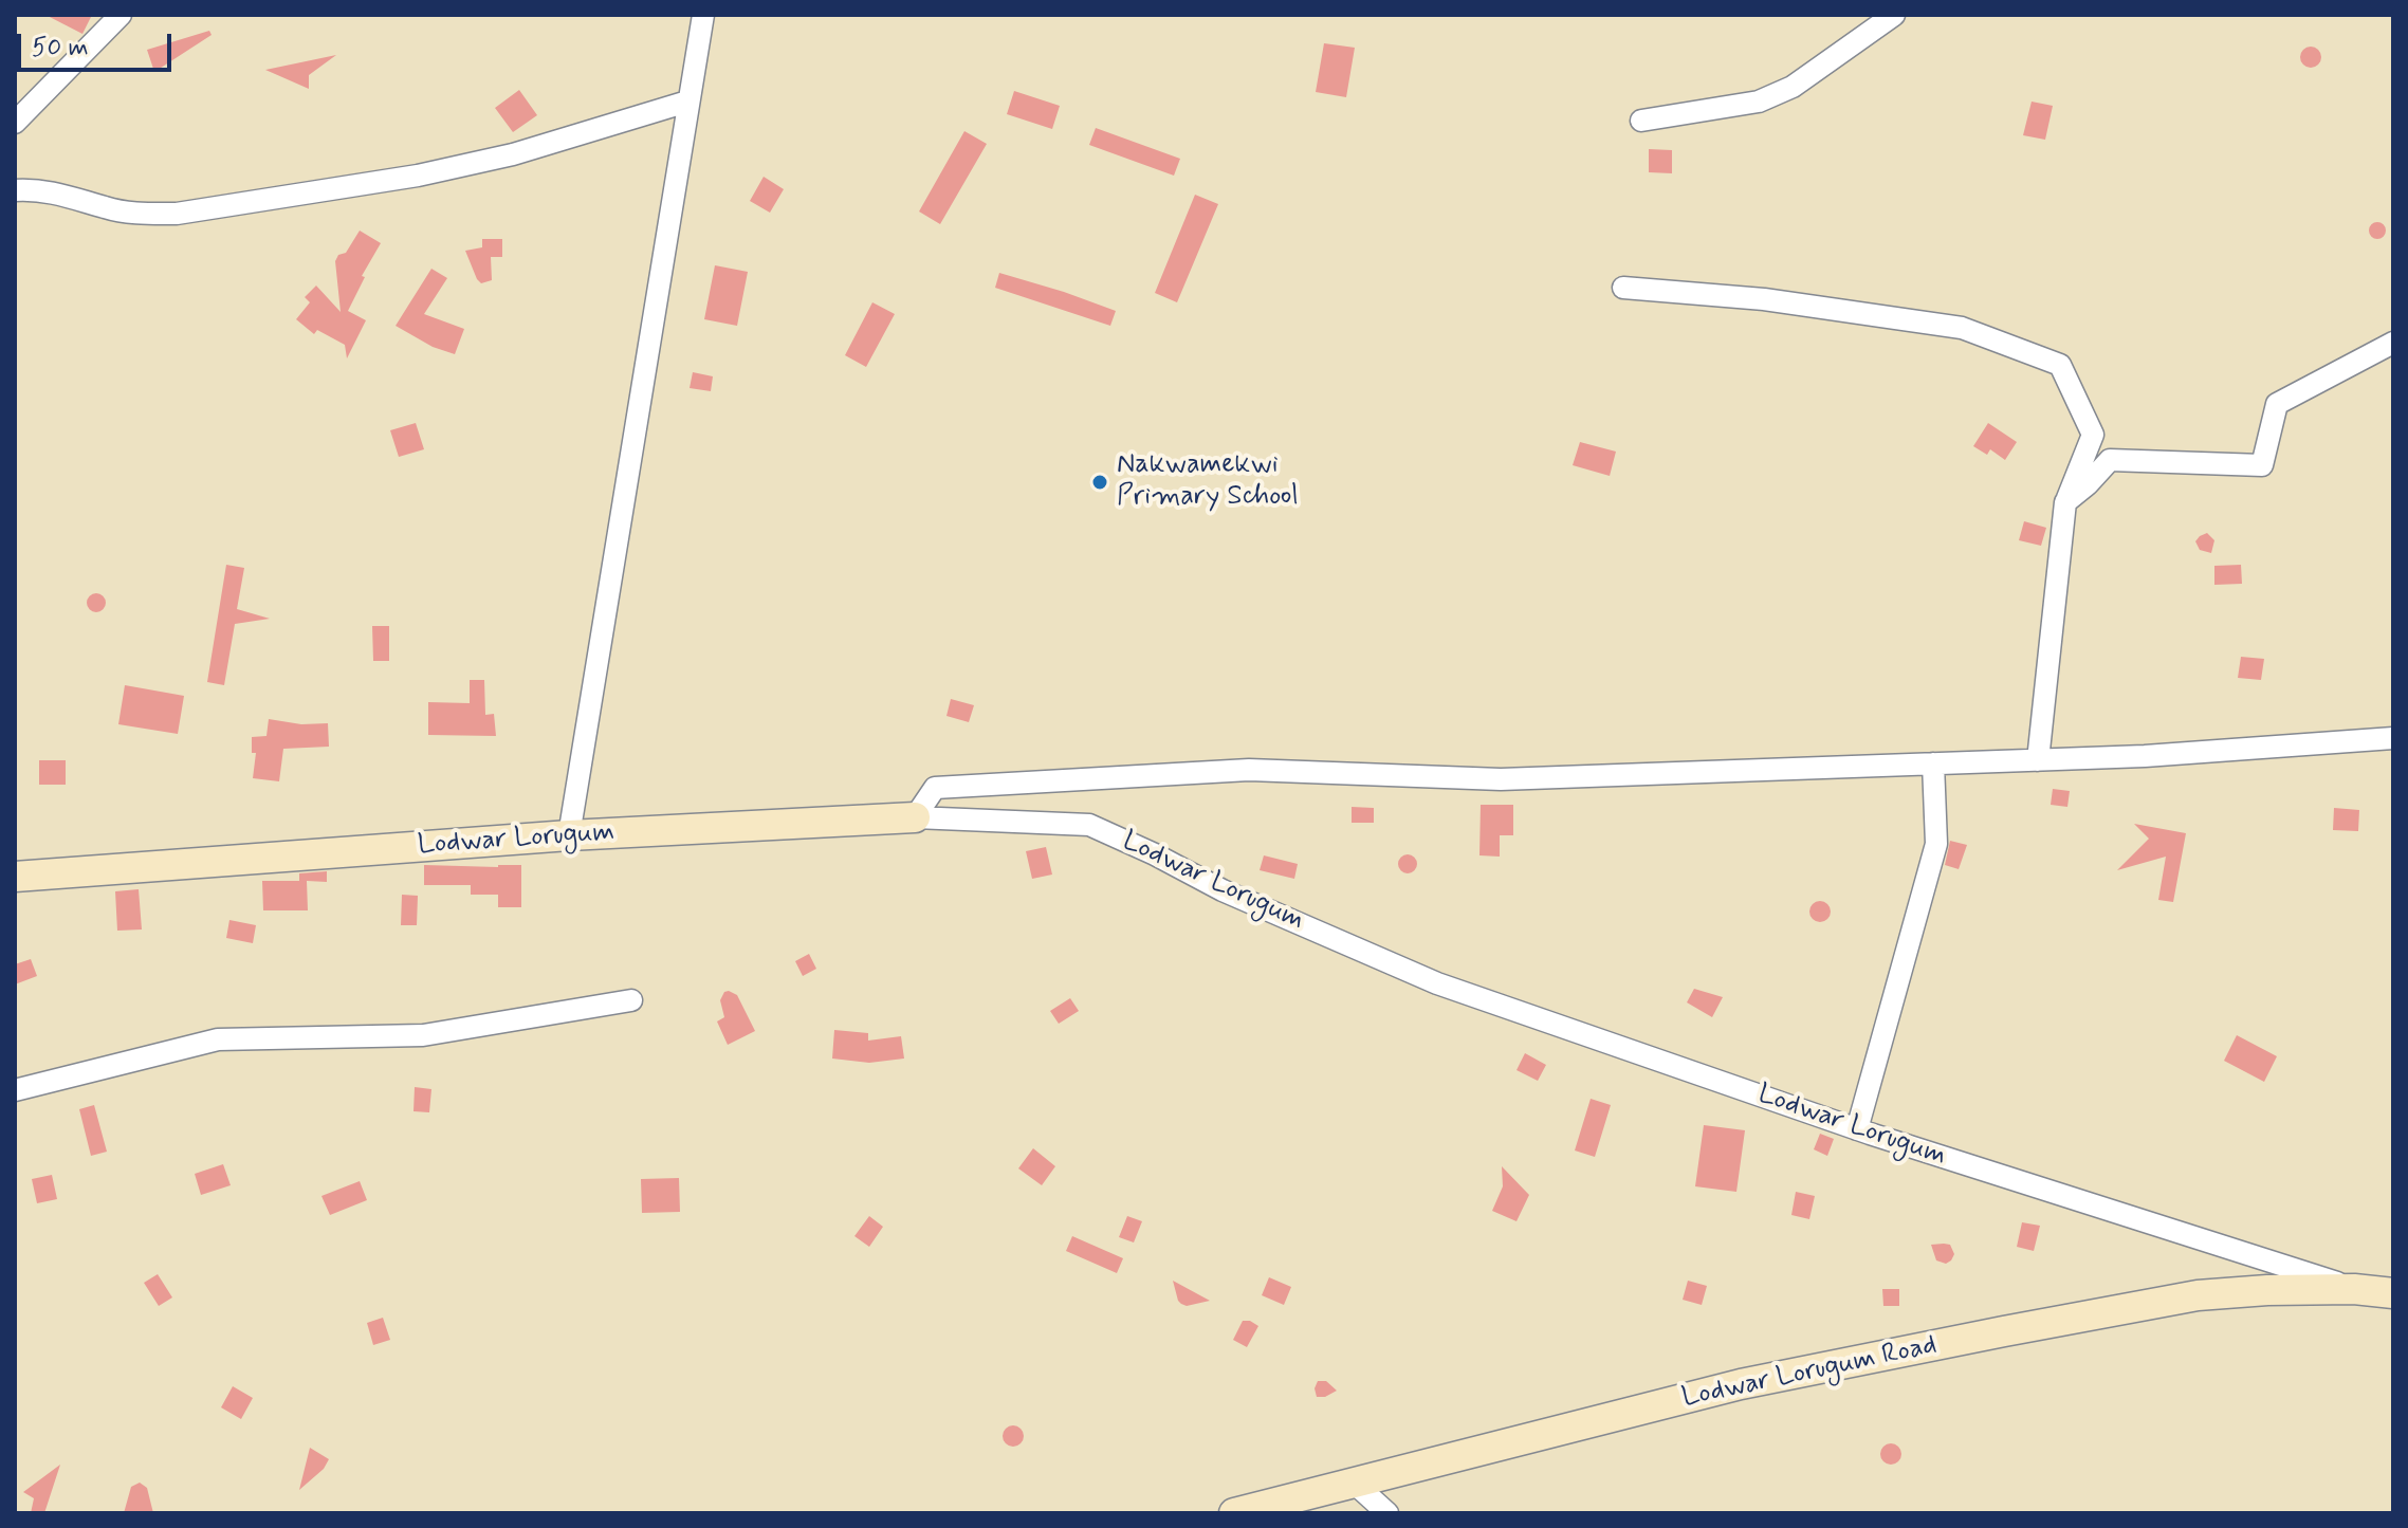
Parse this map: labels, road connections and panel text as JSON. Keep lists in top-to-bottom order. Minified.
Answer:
{"streets":{"main road":["Lodwar Lorugum","Lodwar Lorugum Road"]},"crossings":[["Lodwar Lorugum","Lodwar Lorugum Road"]],"places":["Nakwamekwi Primary School"],"scale_bar":"50 m"}
